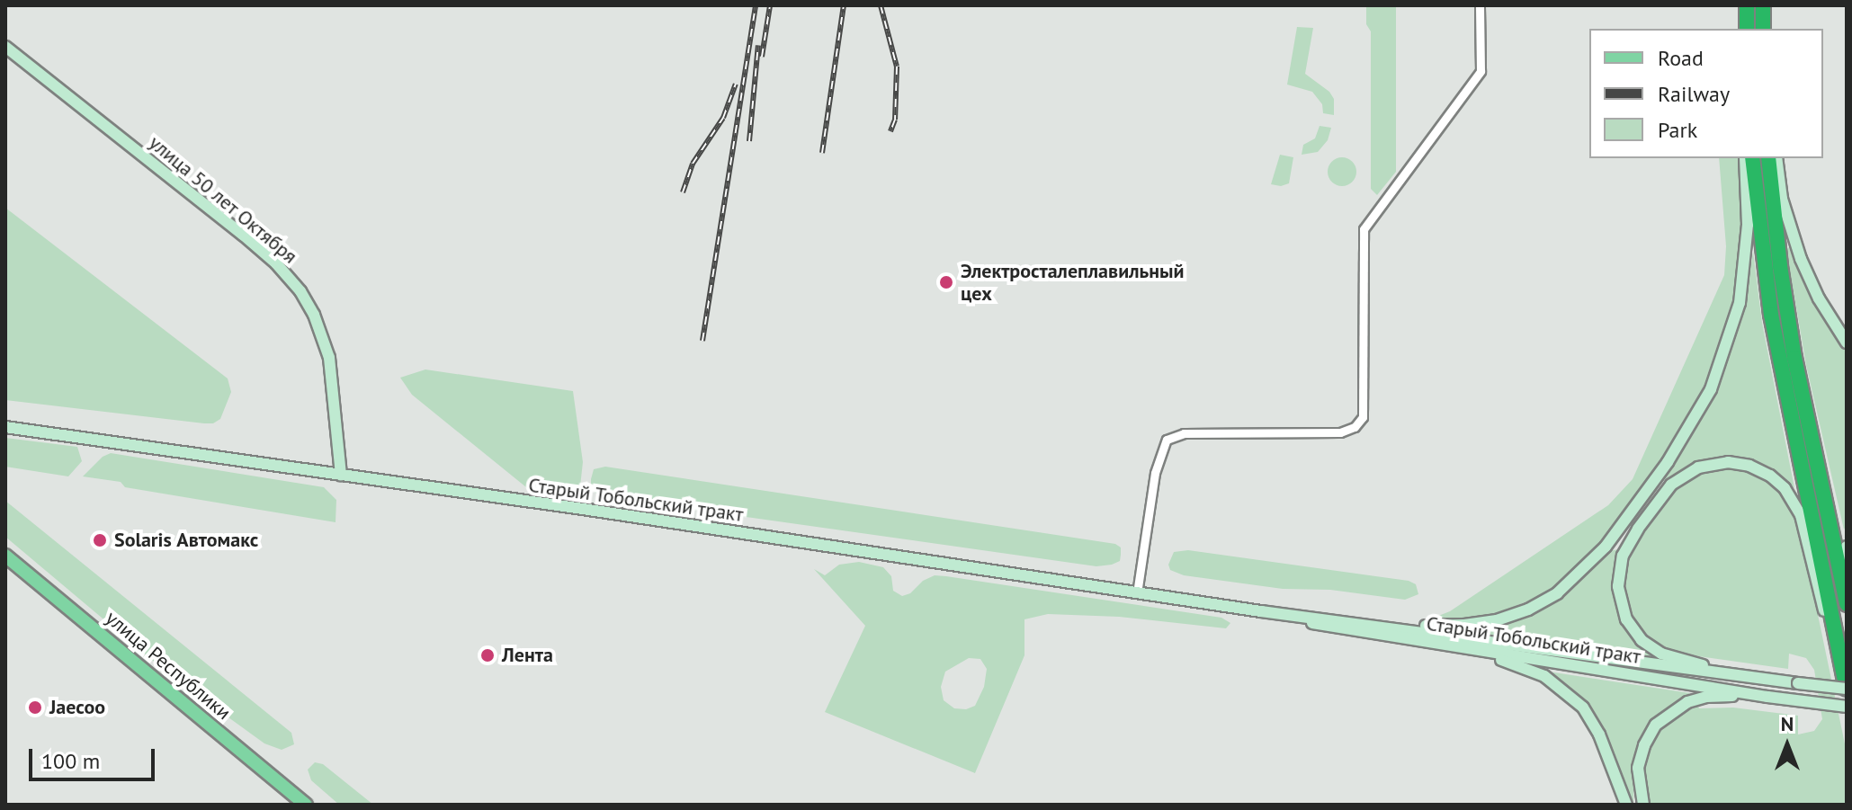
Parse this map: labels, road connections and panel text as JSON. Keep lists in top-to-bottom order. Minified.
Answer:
{"streets":{"main road":["улица 50 лет Октября","Старый Тобольский тракт","улица Республики"]},"crossings":[["улица 50 лет Октября","Старый Тобольский тракт"]],"places":["Электросталеплавильный цех","Solaris Автомакс","Лента","Jaecoo"],"legend":["Road","Railway","Park"],"scale_bar":"100 m","north":"top"}
